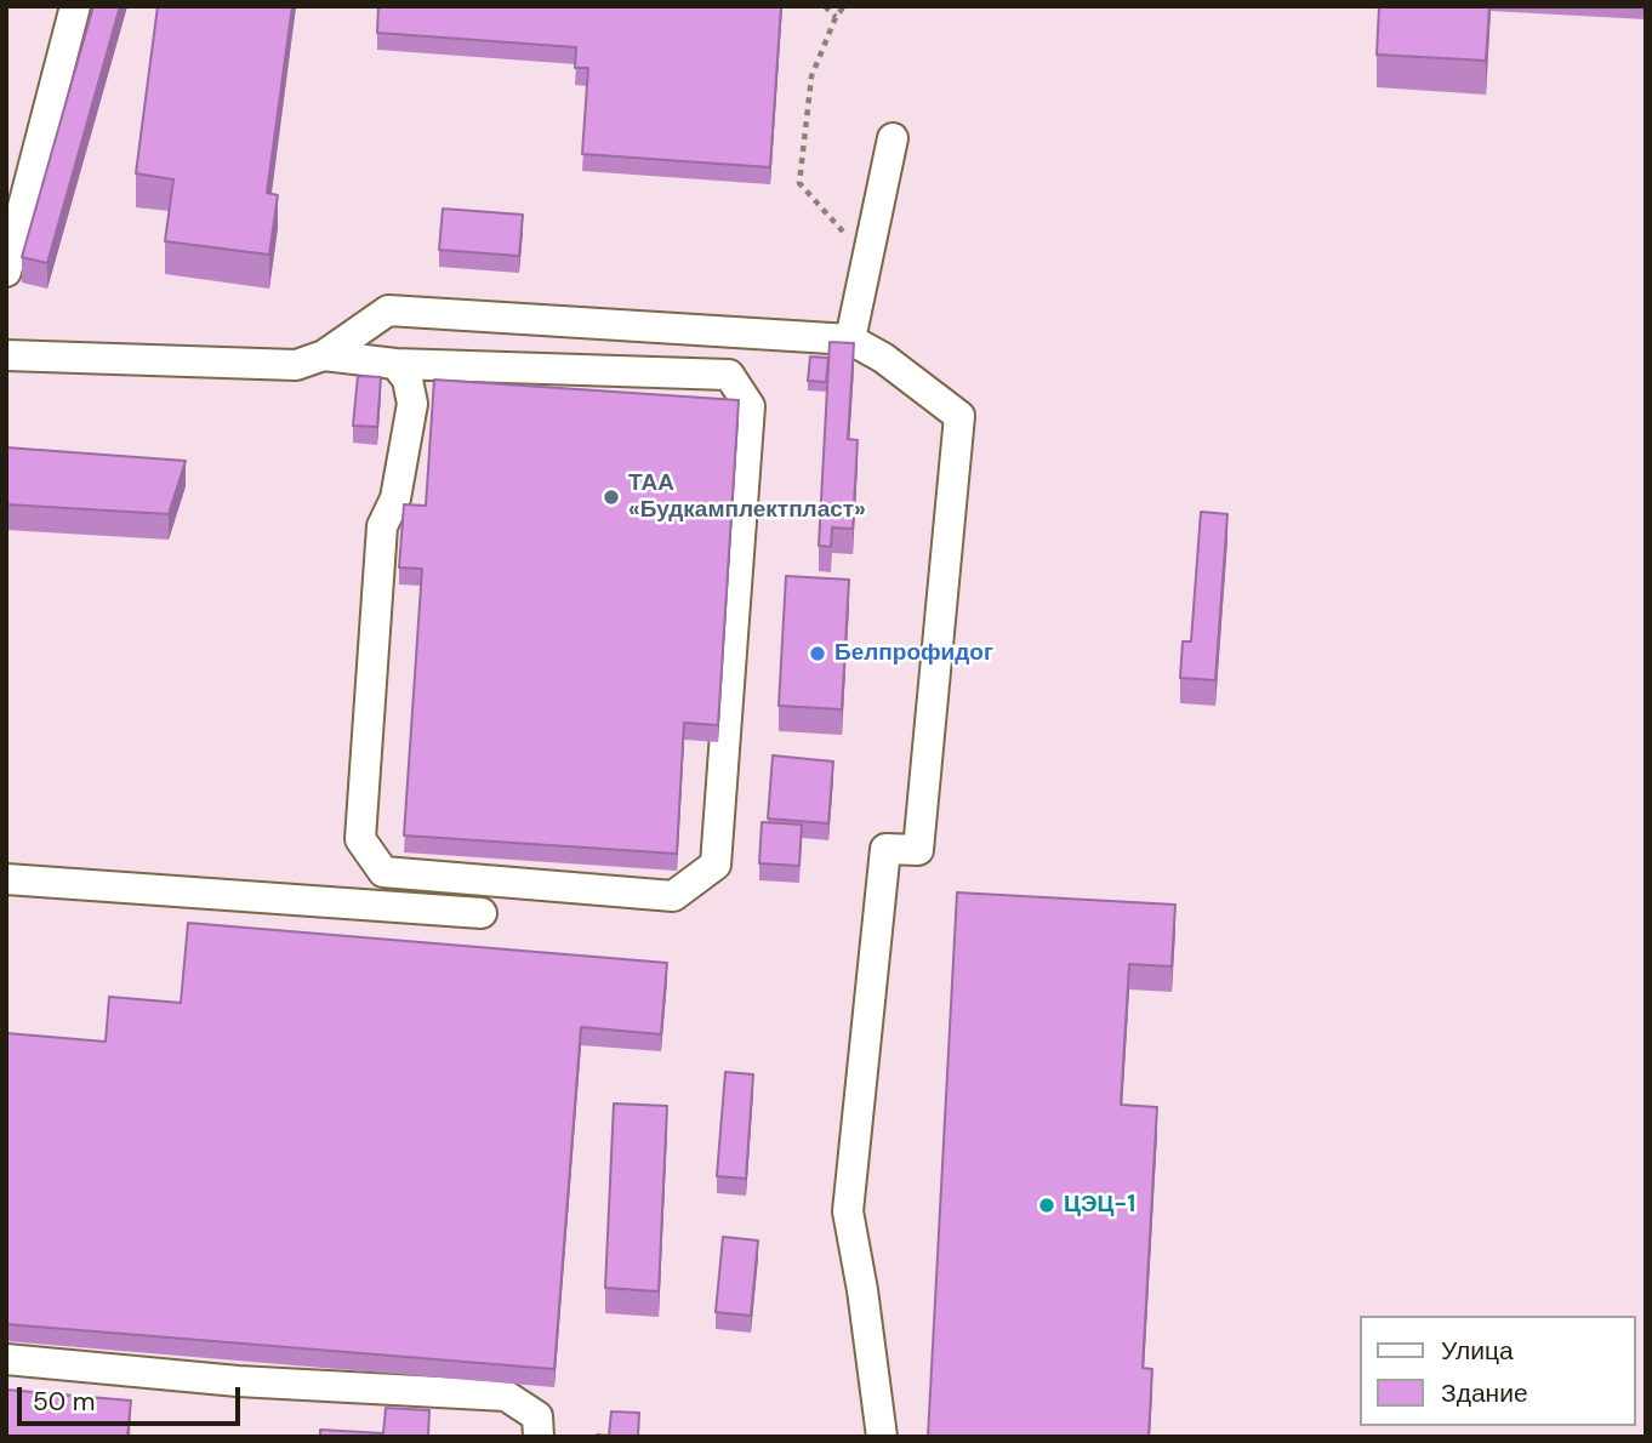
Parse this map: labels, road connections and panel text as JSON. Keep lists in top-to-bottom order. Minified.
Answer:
{"places":["ТАА «Будкамплектпласт»","Белпрофидог","ЦЭЦ-1"],"legend":["Улица","Здание"],"scale_bar":"50 m"}
